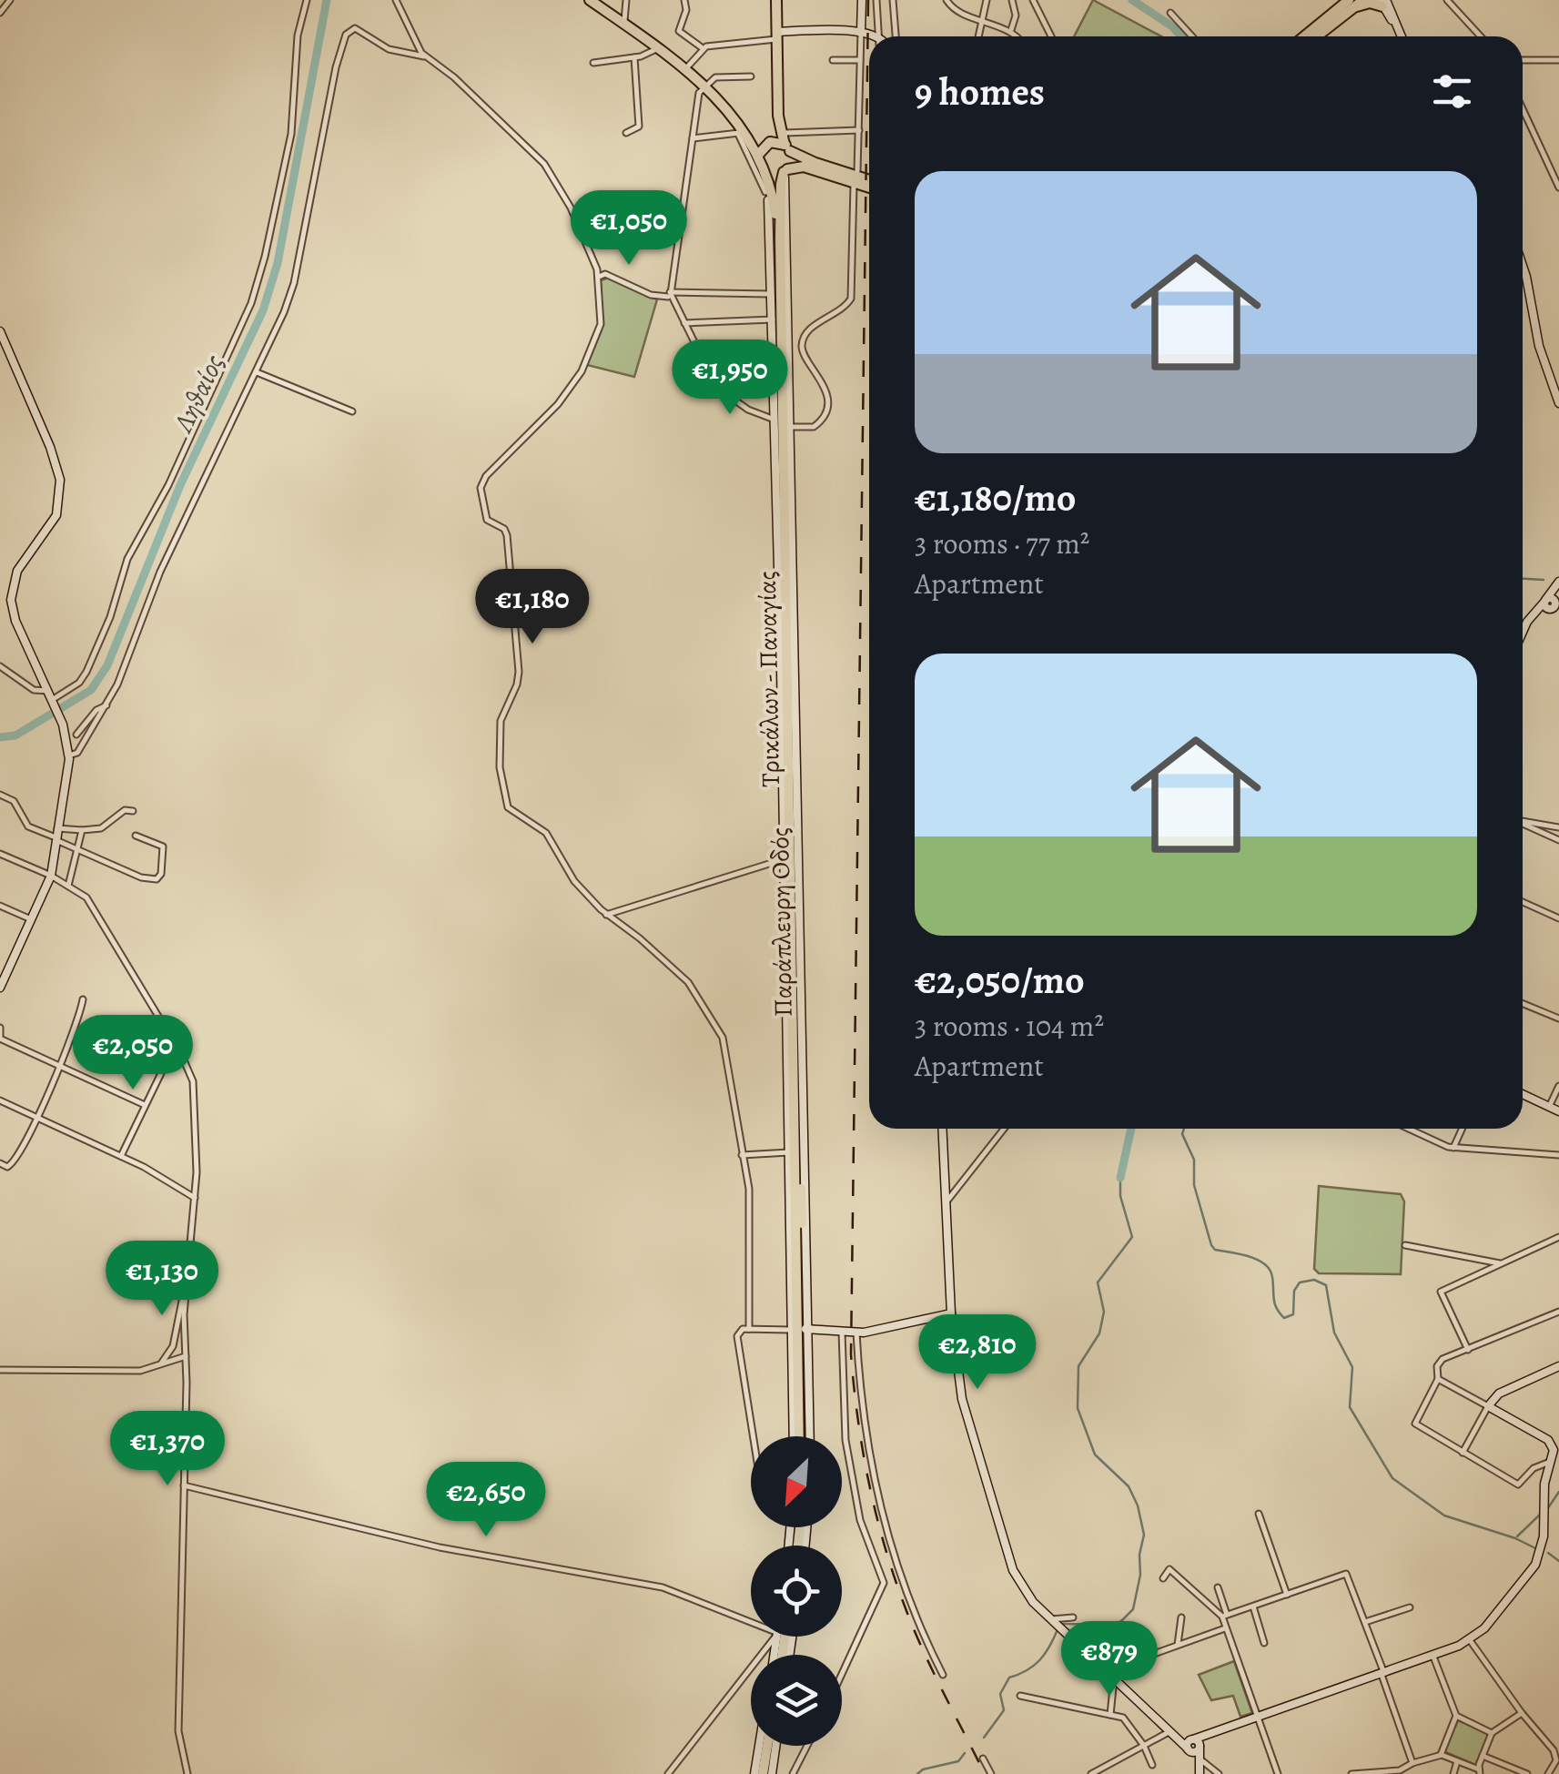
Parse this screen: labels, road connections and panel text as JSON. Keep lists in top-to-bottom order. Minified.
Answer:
{"streets":{"main road":["Τρικάλων - Παναγίας"],"street":["Παράπλευρη Οδός"]},"crossings":[["Τρικάλων - Παναγίας","Παράπλευρη Οδός"]],"water":["Ληθαίος"],"north":"bottom left","page":{"heading":"9 homes","list":[{"name":"€1,180/mo","note":"3 rooms · 77 m² · Apartment"},{"name":"€2,050/mo","note":"3 rooms · 104 m² · Apartment"}],"price":["€1,050","€1,950","€1,180","€2,050","€1,130","€2,810","€1,370","€2,650","€879"]}}
